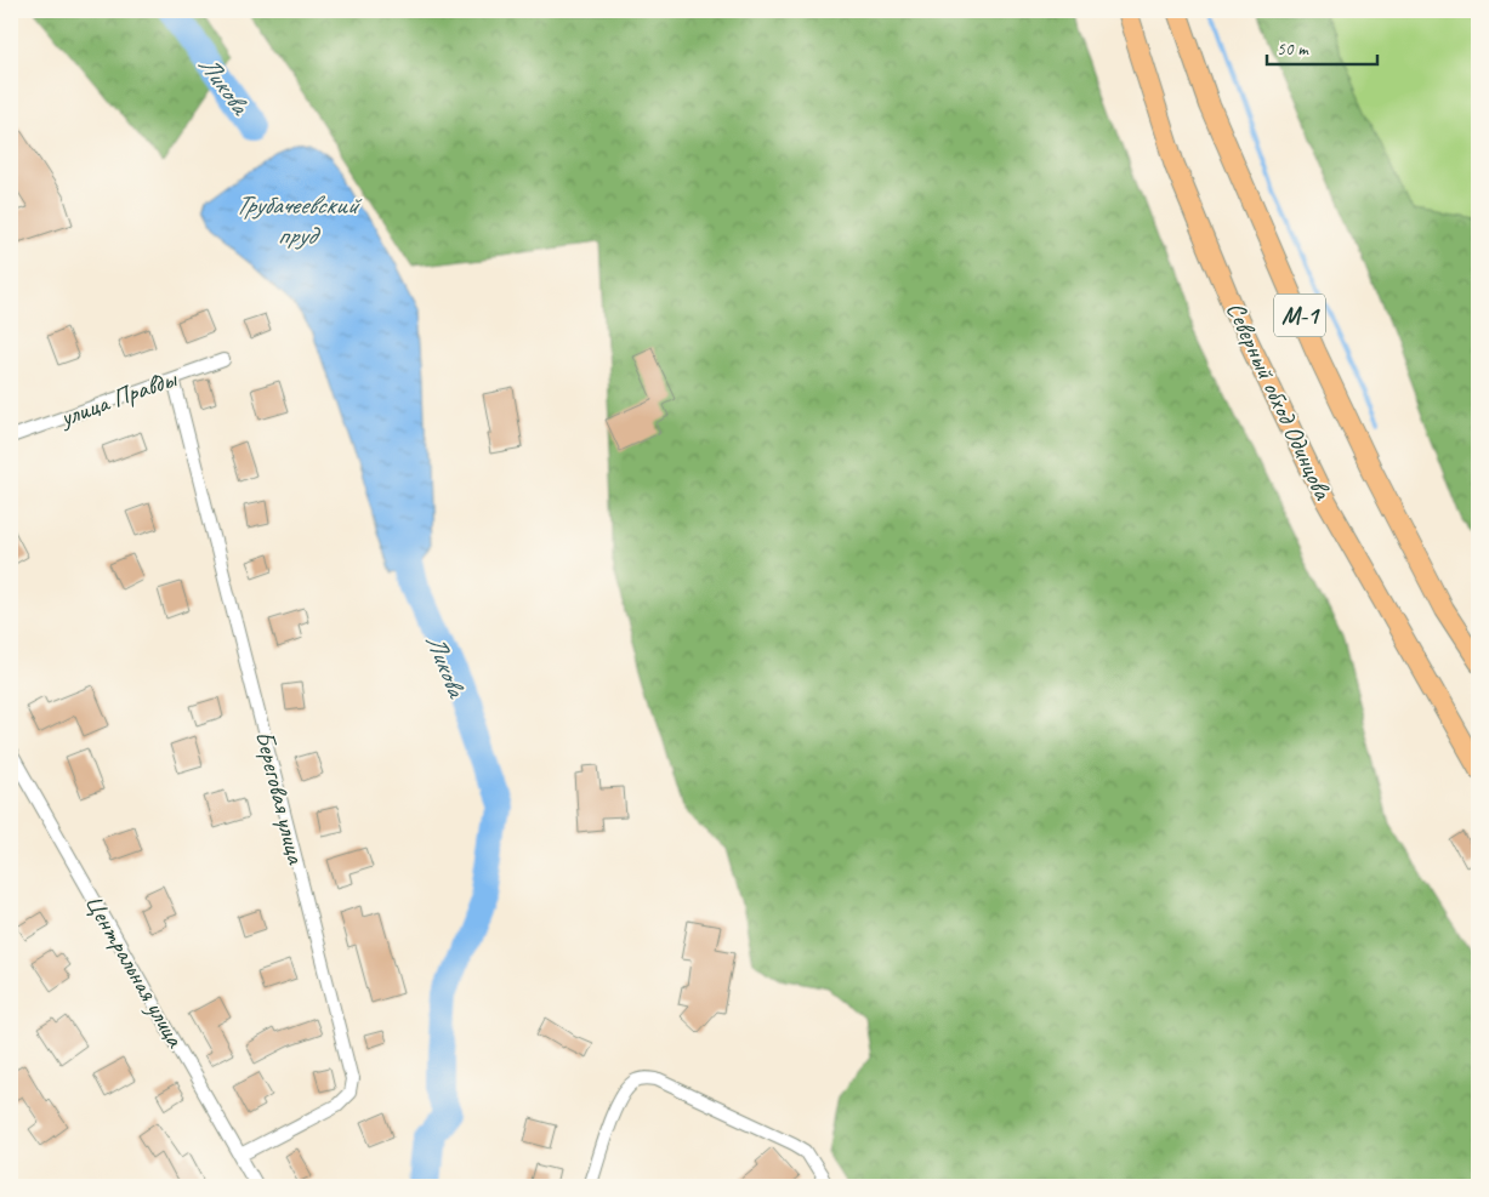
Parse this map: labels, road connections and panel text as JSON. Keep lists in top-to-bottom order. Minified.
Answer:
{"streets":{"highway":["М-1","Северный обход Одинцова"],"street":["улица Правды","Береговая улица","Центральная улица"]},"crossings":[["улица Правды","Береговая улица"],["Береговая улица","Центральная улица"]],"water":["Ликова","Трубачеевский пруд"],"scale_bar":"50 m"}
